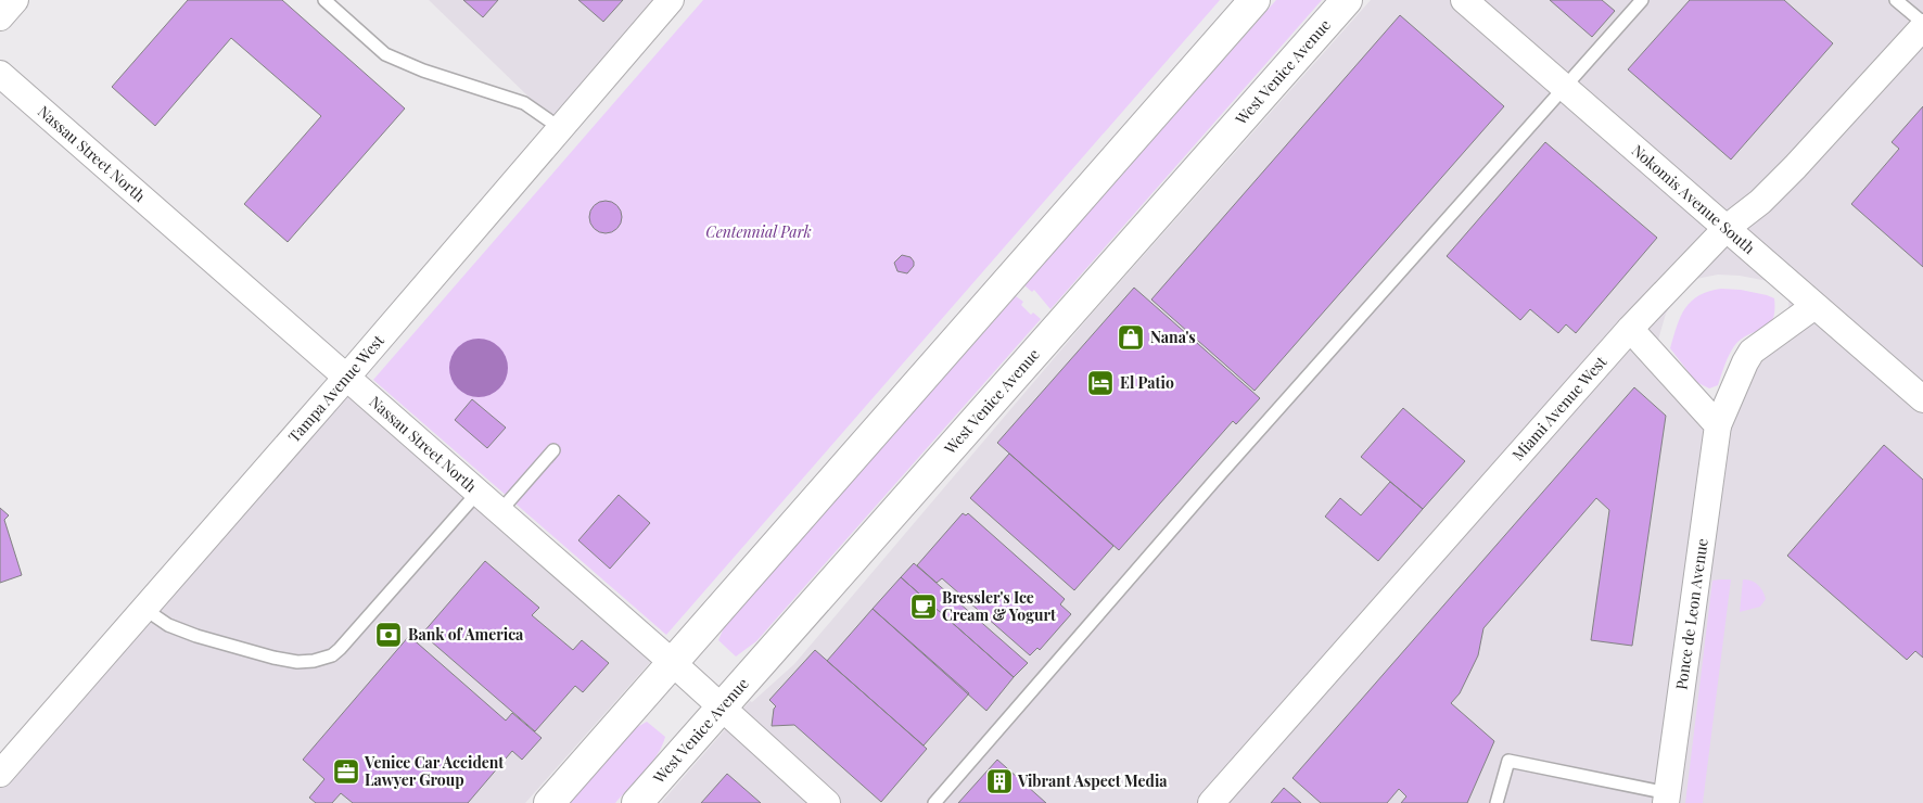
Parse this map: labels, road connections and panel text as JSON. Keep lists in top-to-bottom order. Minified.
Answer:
{"streets":{"street":["West Venice Avenue","Nassau Street North","Nokomis Avenue South","Tampa Avenue West","Miami Avenue West","Ponce de Leon Avenue"]},"crossings":[["West Venice Avenue","Nassau Street North"],["Nassau Street North","Tampa Avenue West"],["Nokomis Avenue South","Miami Avenue West"],["Nokomis Avenue South","Ponce de Leon Avenue"]],"parks":["Centennial Park"],"places":{"shop":["Nana's"],"hotel":["El Patio"],"cafe":["Bressler's Ice Cream & Yogurt"],"bank":["Bank of America"],"office":["Venice Car Accident Lawyer Group"],"building":["Vibrant Aspect Media"]}}
